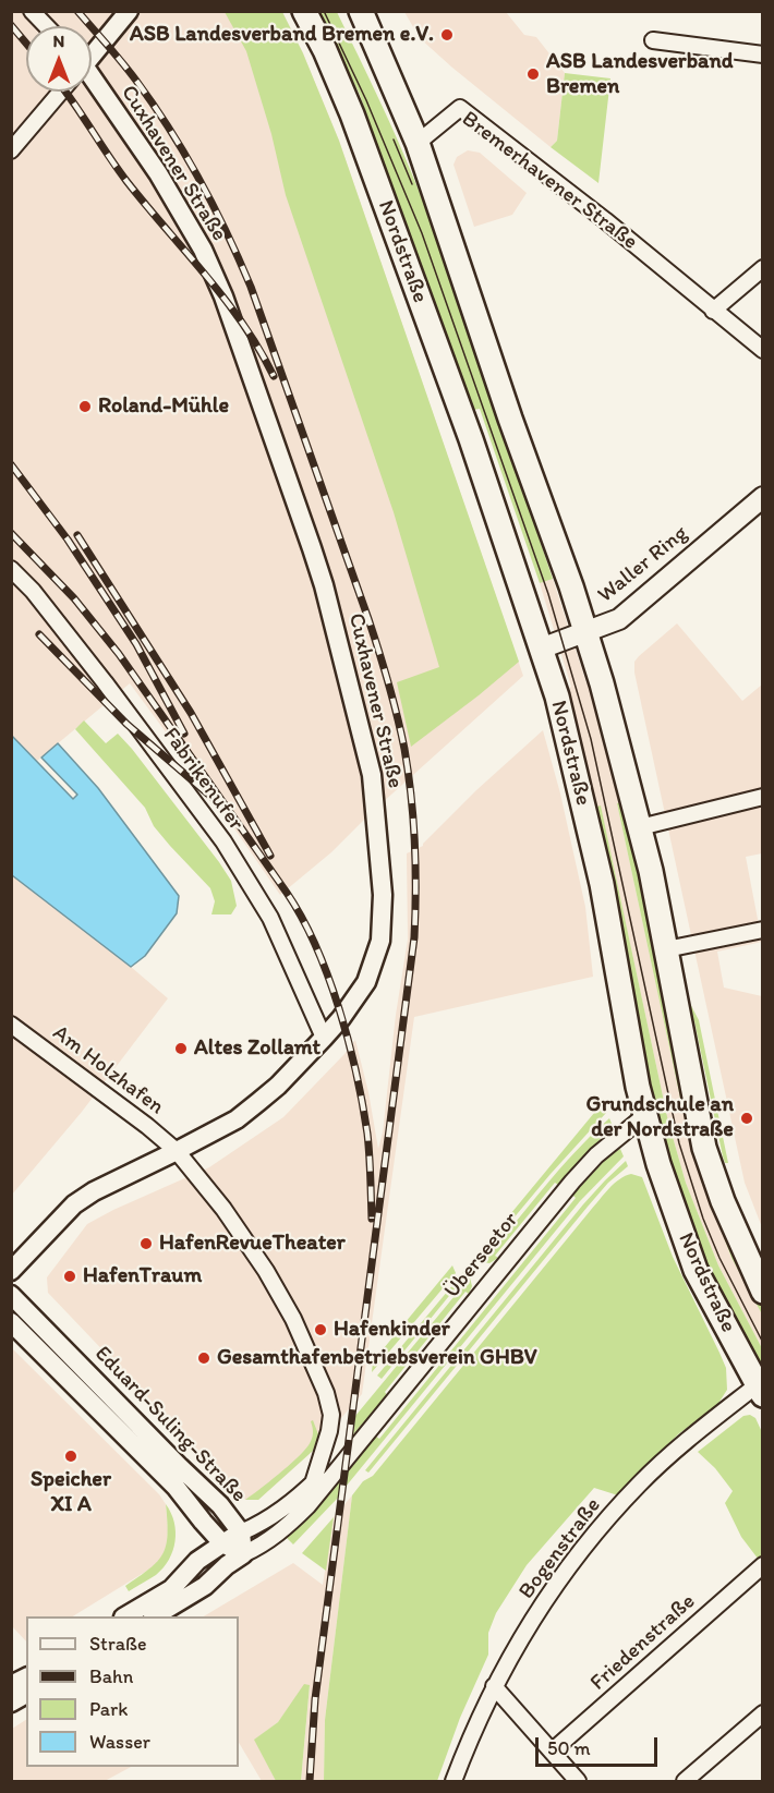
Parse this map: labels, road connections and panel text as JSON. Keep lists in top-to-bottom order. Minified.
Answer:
{"streets":{"main road":["Nordstraße","Waller Ring"],"street":["Cuxhavener Straße","Bremerhavener Straße","Fabrikenufer","Am Holzhafen","Überseetor","Eduard-Suling-Straße","Bogenstraße","Friedenstraße"]},"crossings":[["Cuxhavener Straße","Fabrikenufer"],["Cuxhavener Straße","Am Holzhafen"],["Nordstraße","Waller Ring"],["Nordstraße","Überseetor"],["Nordstraße","Bogenstraße"],["Am Holzhafen","Überseetor"],["Überseetor","Eduard-Suling-Straße"]],"places":["ASB Landesverband Bremen e.V.","ASB Landesverband Bremen","Roland-Mühle","Altes Zollamt","Grundschule an der Nordstraße","HafenRevueTheater","HafenTraum","Hafenkinder","Gesamthafenbetriebsverein GHBV","Speicher XI A"],"legend":["Straße","Bahn","Park","Wasser"],"scale_bar":"50 m","north":"top"}
